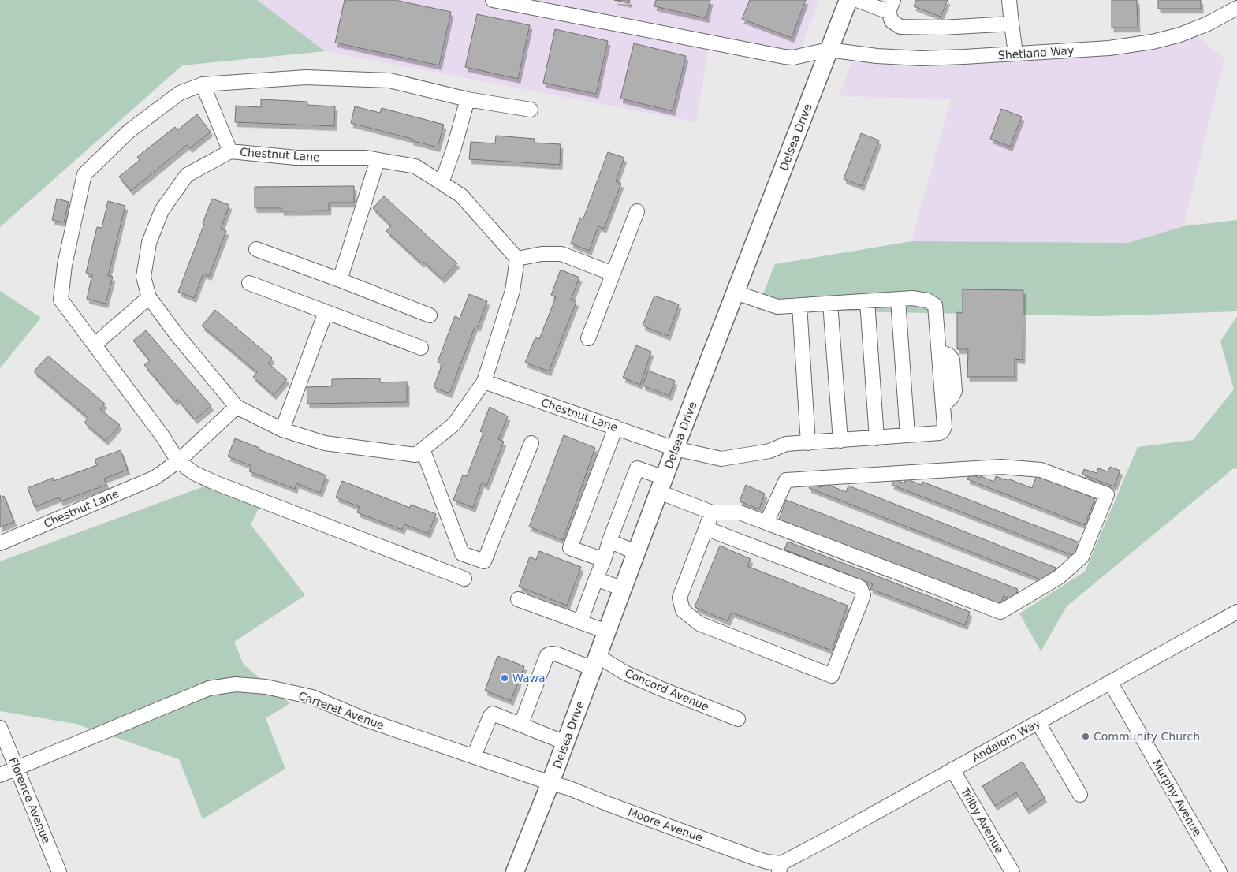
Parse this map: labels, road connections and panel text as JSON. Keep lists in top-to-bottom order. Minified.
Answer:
{"streets":{"main road":["Delsea Drive"],"street":["Shetland Way","Chestnut Lane","Concord Avenue","Carteret Avenue","Andaloro Way","Murphy Avenue","Florence Avenue","Trilby Avenue","Moore Avenue"]},"crossings":[["Shetland Way","Delsea Drive"],["Delsea Drive","Chestnut Lane"],["Delsea Drive","Concord Avenue"],["Delsea Drive","Carteret Avenue"],["Delsea Drive","Moore Avenue"],["Carteret Avenue","Florence Avenue"],["Carteret Avenue","Moore Avenue"],["Andaloro Way","Murphy Avenue"],["Andaloro Way","Trilby Avenue"],["Andaloro Way","Moore Avenue"]],"places":["Wawa","Community Church"]}
